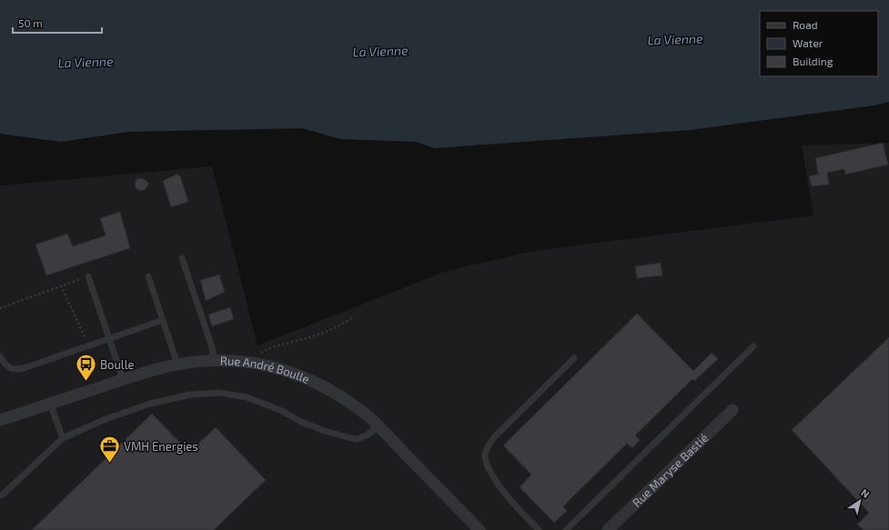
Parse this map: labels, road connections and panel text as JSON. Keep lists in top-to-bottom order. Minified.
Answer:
{"streets":{"street":["Rue André Boulle","Rue Maryse Bastié"]},"water":["La Vienne"],"places":{"bus stop":["Boulle"],"office":["VMH Energies"]},"legend":["Road","Water","Building"],"scale_bar":"50 m","north":"top right"}
